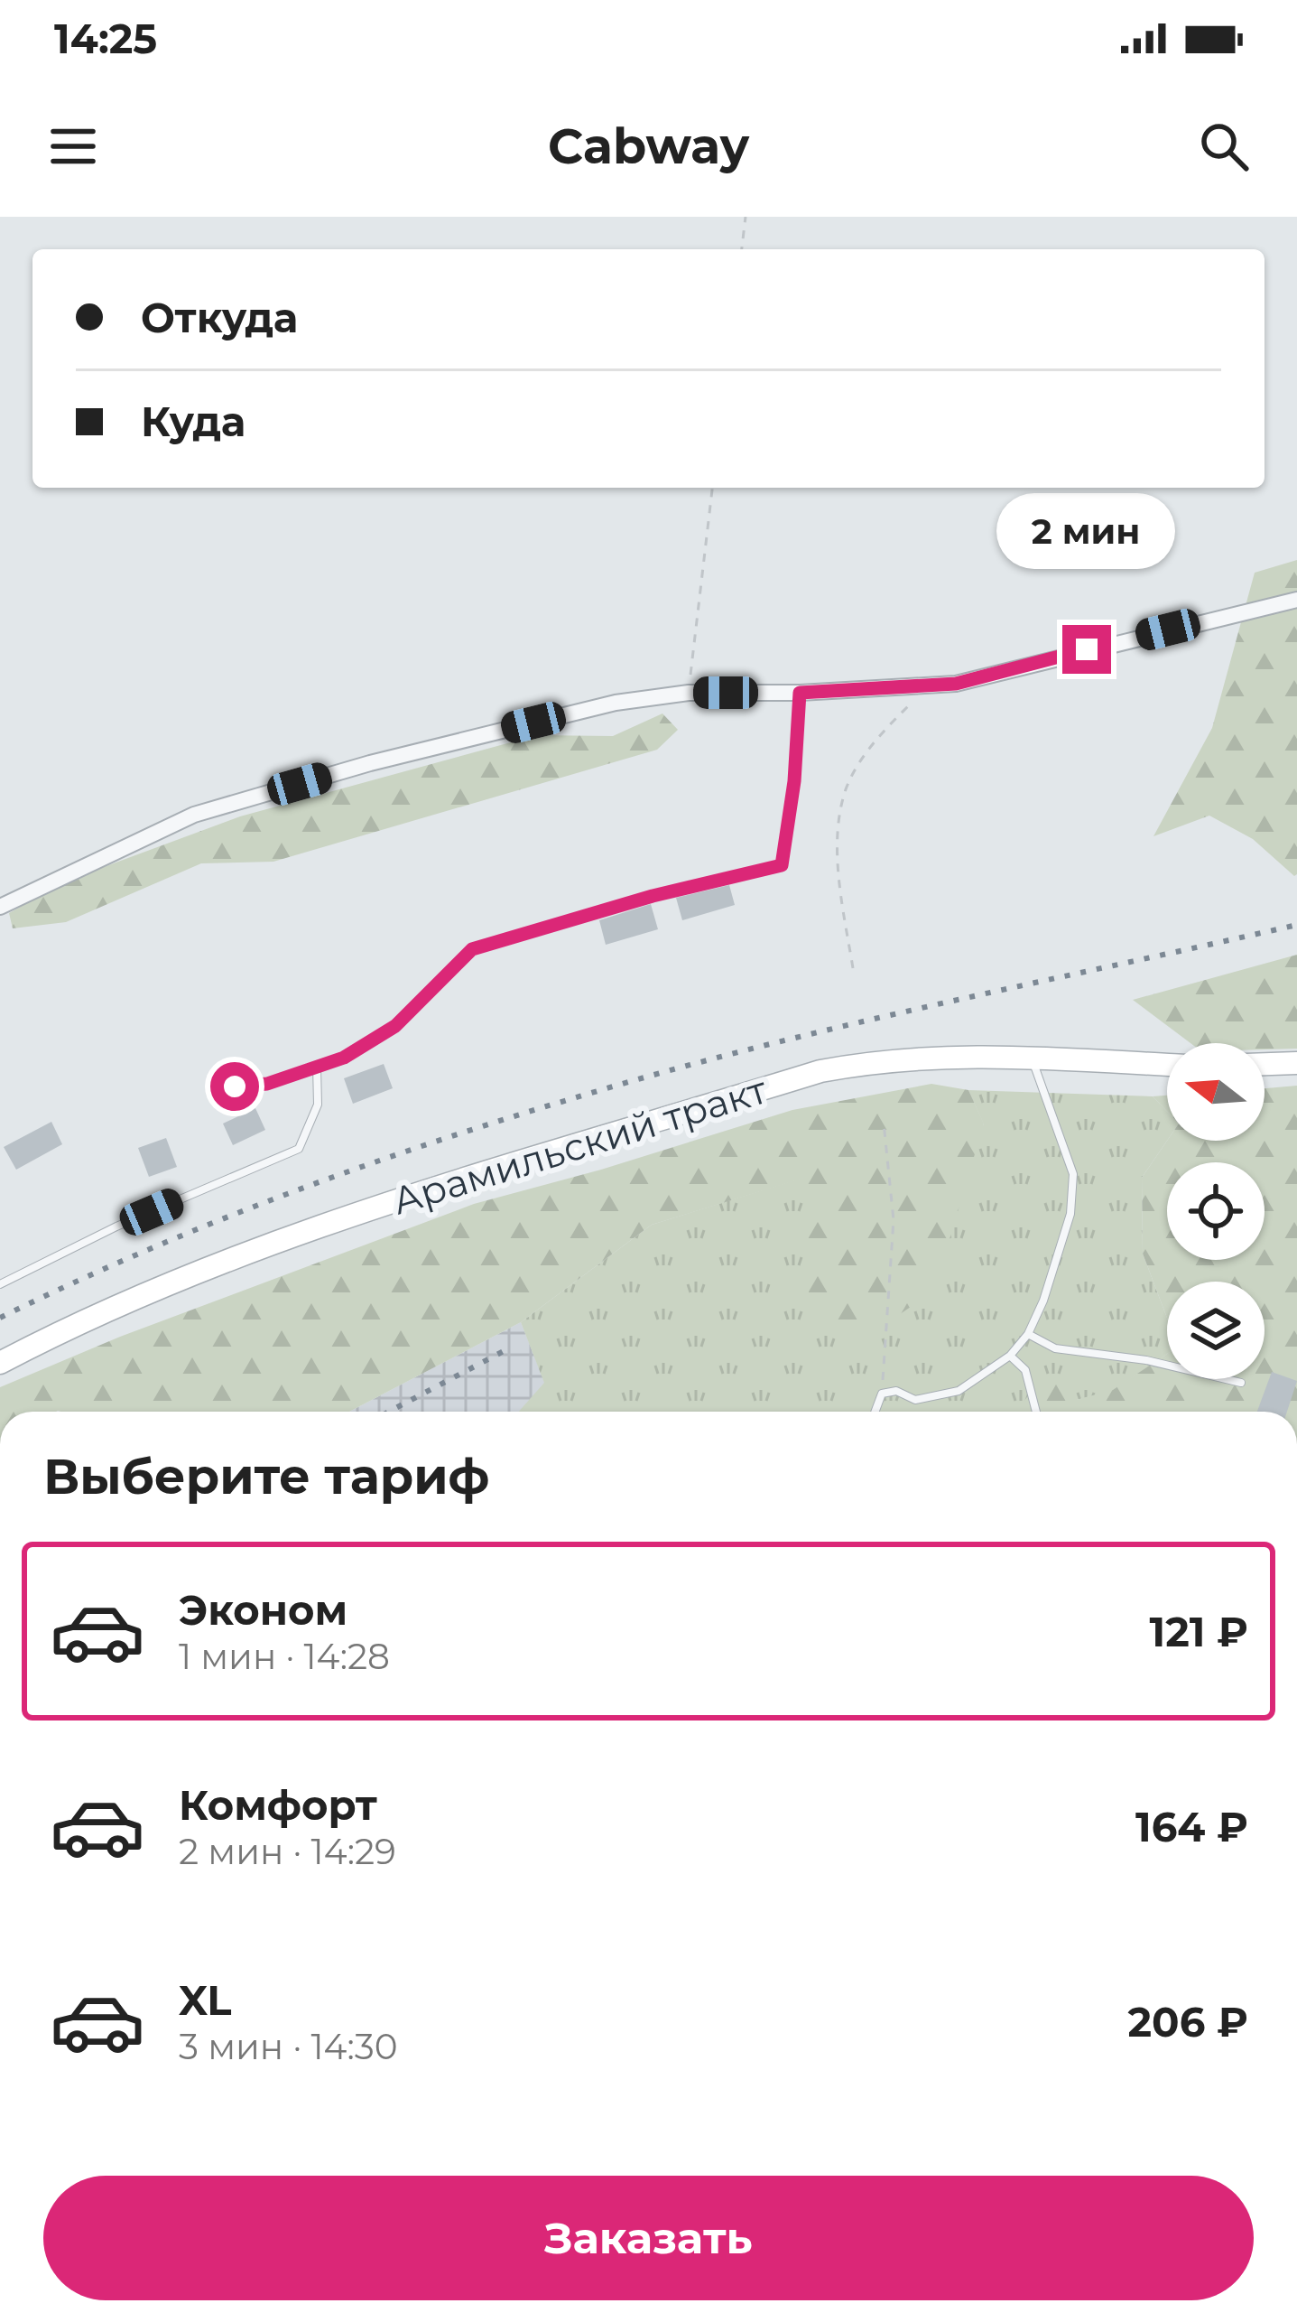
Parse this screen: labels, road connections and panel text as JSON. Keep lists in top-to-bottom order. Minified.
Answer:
{"streets":{"main road":["Арамильский тракт"]},"north":"left","page":{"status":"14:25","header":"Cabway","banner":["Откуда","Куда"],"bubble":"2 мин","heading":"Выберите тариф","list":[{"name":"Эконом","note":"1 мин · 14:28","value":"121 ₽"},{"name":"Комфорт","note":"2 мин · 14:29","value":"164 ₽"},{"name":"XL","note":"3 мин · 14:30","value":"206 ₽"}],"buttons":"Заказать"}}
